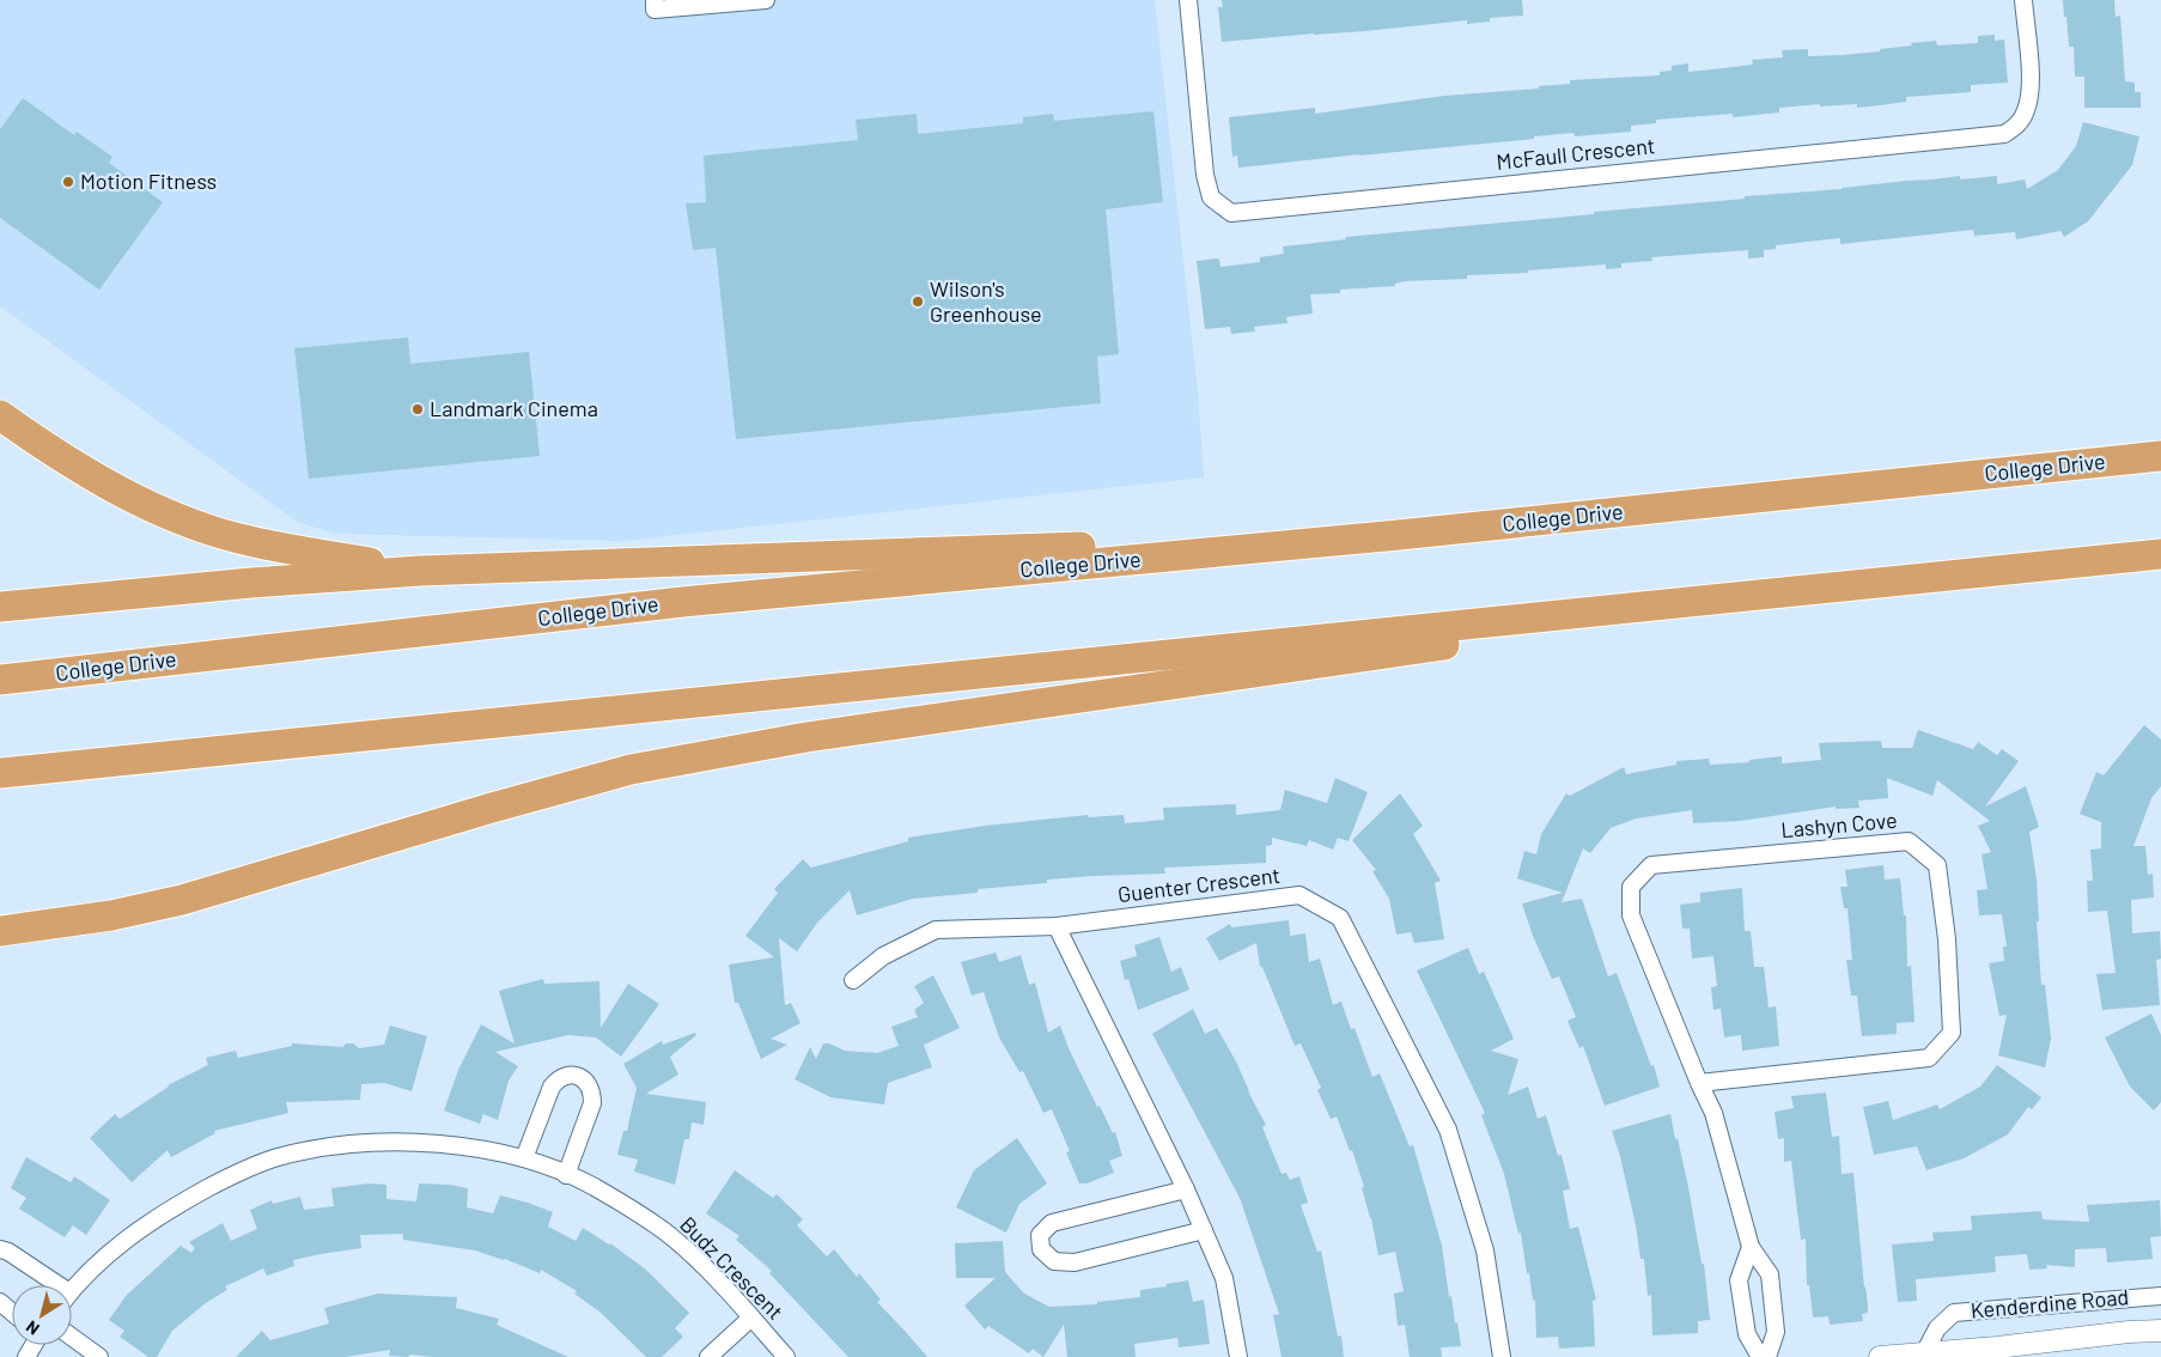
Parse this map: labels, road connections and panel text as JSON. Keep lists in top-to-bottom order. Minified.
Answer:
{"streets":{"highway":["College Drive"],"street":["McFaull Crescent","Lashyn Cove","Guenter Crescent","Budz Crescent","Kenderdine Road"]},"places":["Motion Fitness","Wilson's Greenhouse","Landmark Cinema"],"north":"bottom left"}
